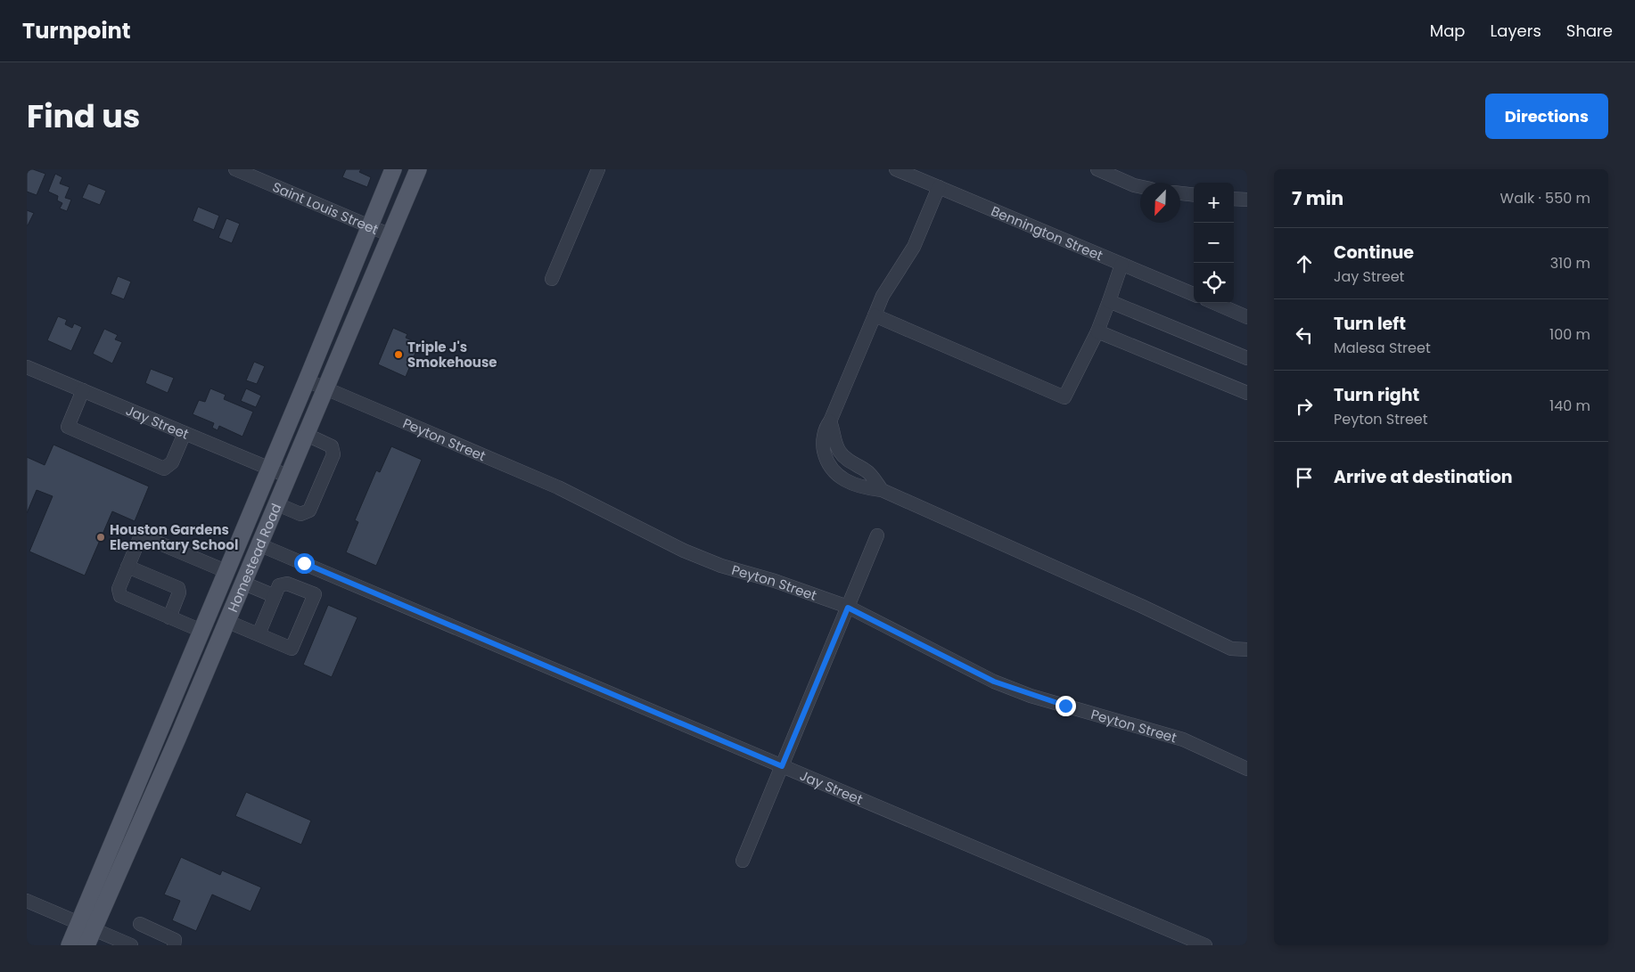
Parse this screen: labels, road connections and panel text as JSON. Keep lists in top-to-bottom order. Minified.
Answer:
{"streets":{"main road":["Homestead Road"],"street":["Saint Louis Street","Bennington Street","Jay Street","Peyton Street"]},"crossings":[["Saint Louis Street","Homestead Road"],["Jay Street","Homestead Road"],["Peyton Street","Homestead Road"]],"places":["Triple J's Smokehouse","Houston Gardens Elementary School"],"north":"bottom left","page":{"header":"Turnpoint","nav":["Map","Layers","Share"],"title":"Find us","buttons":"Directions","heading":["7 min","Walk · 550 m"],"map_buttons":["+","−"],"list":[["Continue","Jay Street","310 m"],["Turn left","Malesa Street","100 m"],["Turn right","Peyton Street","140 m"],"Arrive at destination"]}}
